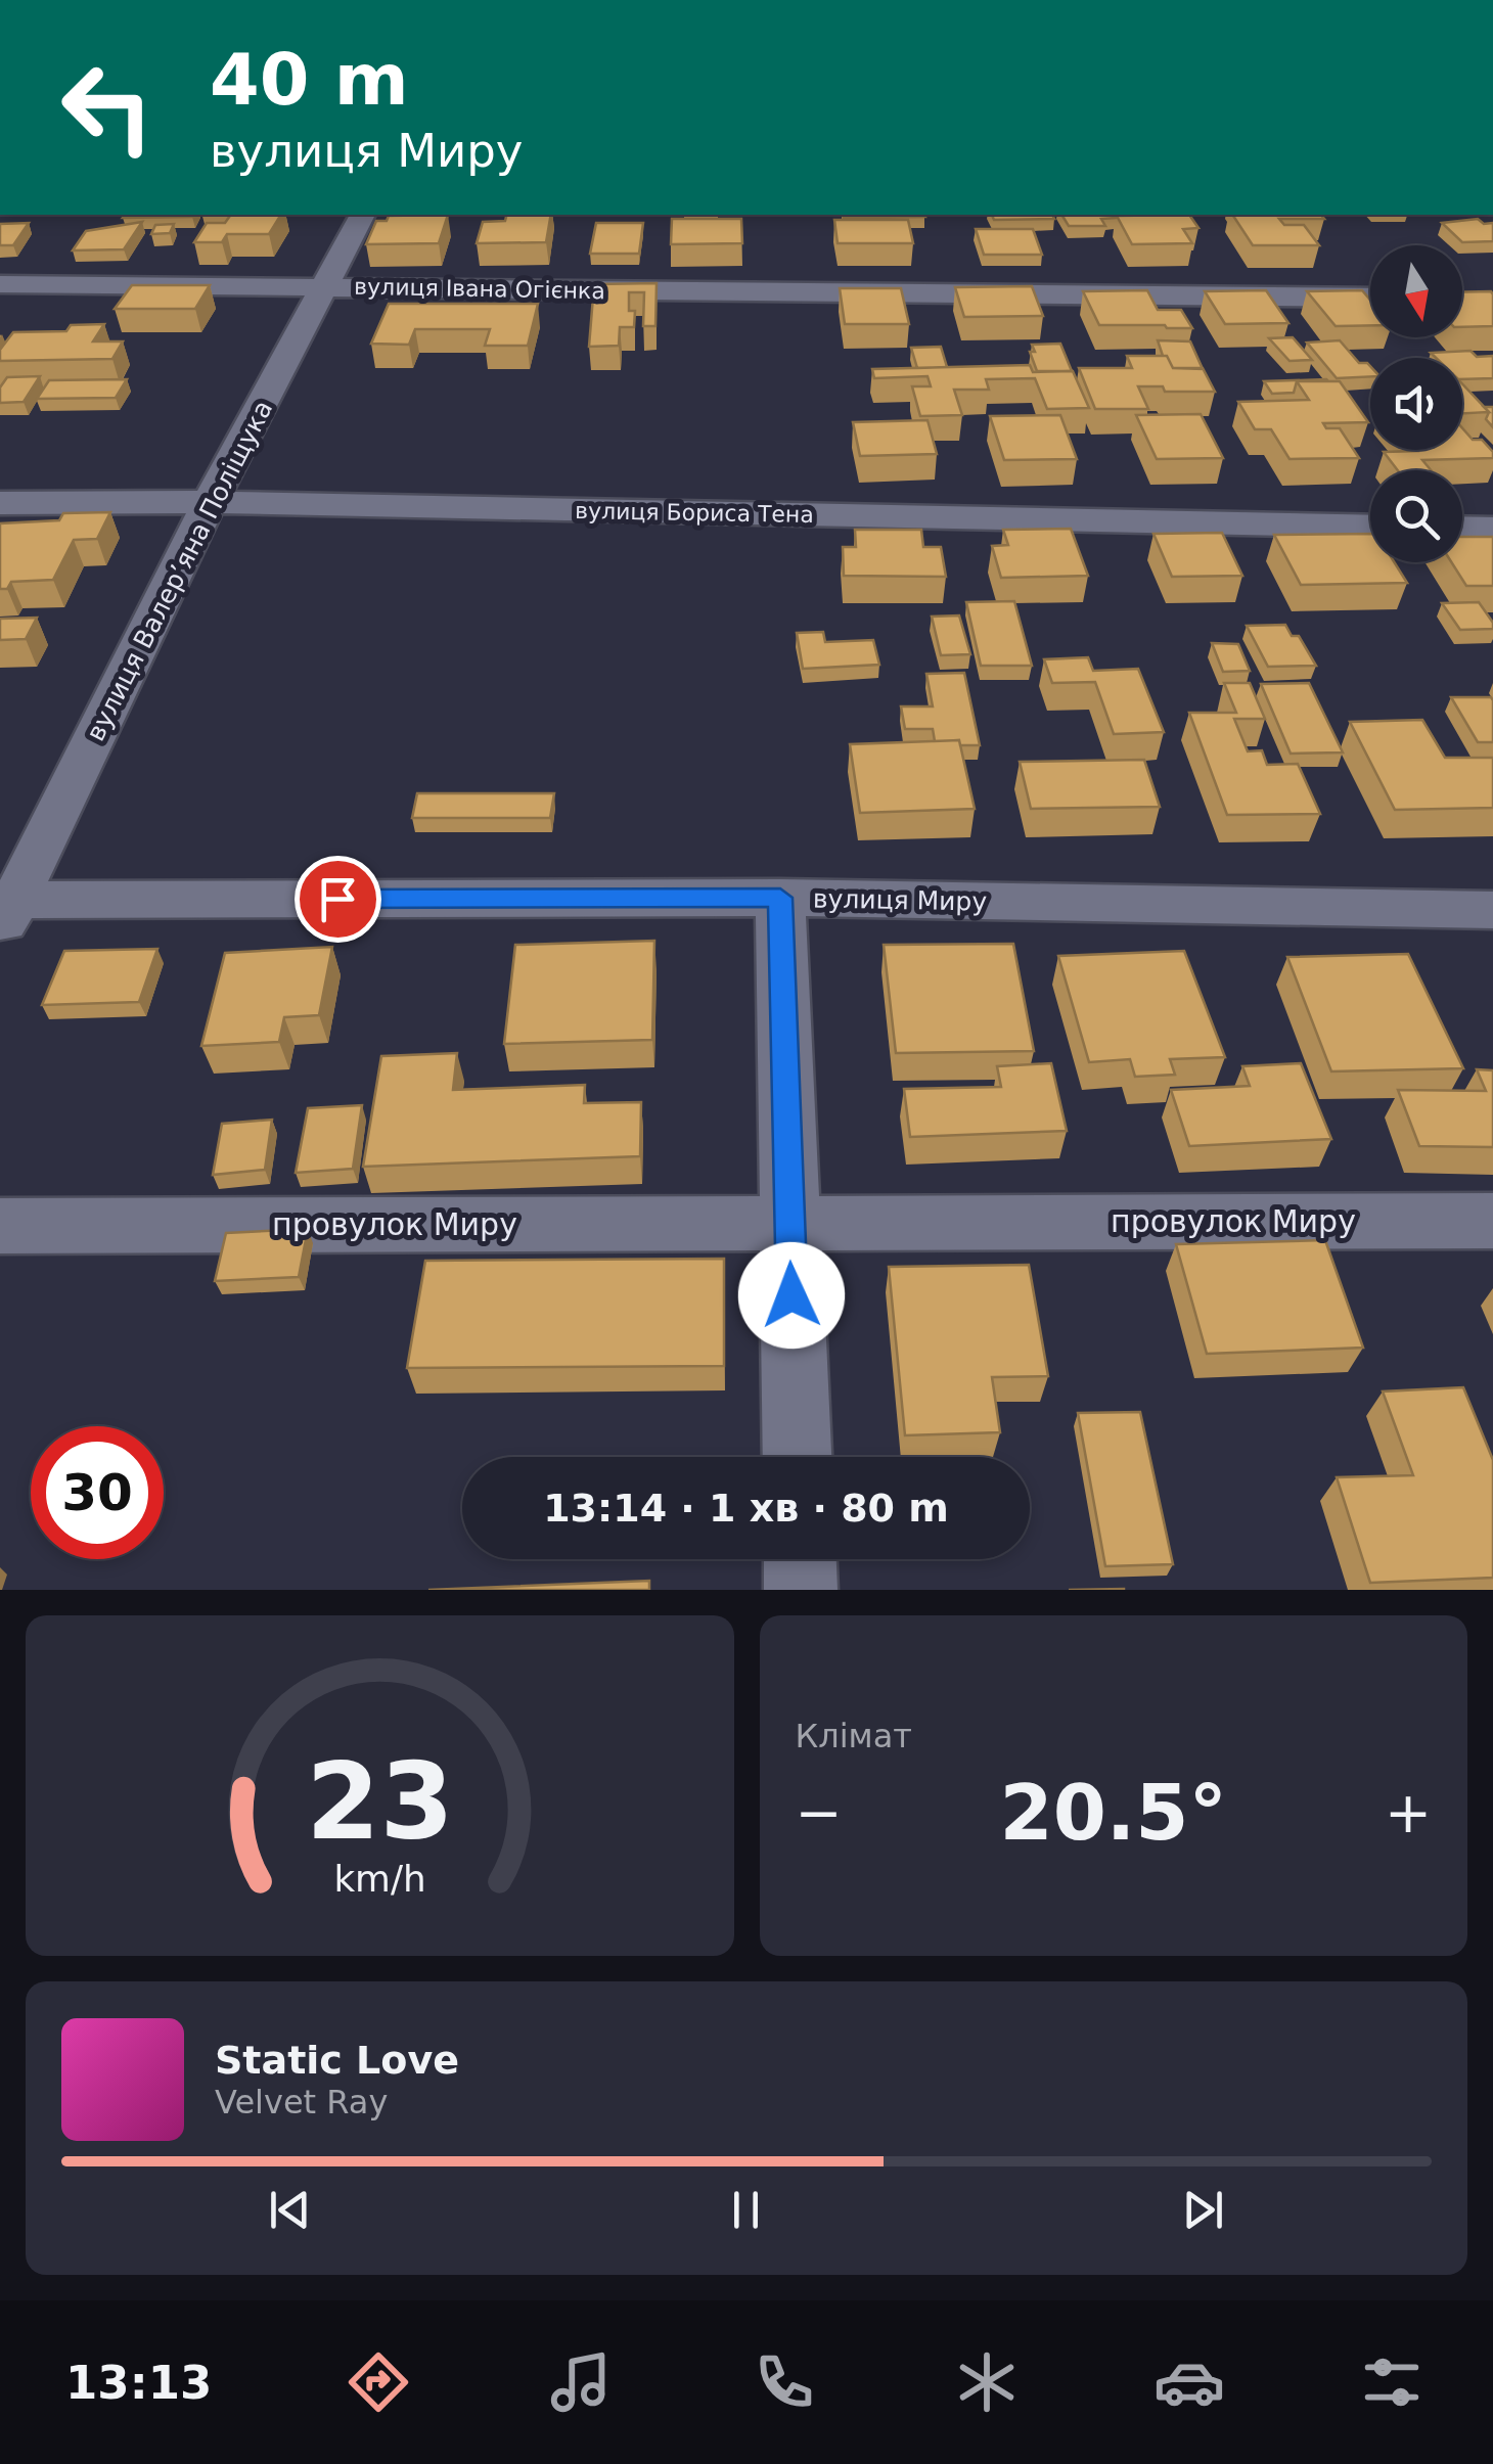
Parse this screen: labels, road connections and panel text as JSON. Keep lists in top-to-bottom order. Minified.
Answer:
{"streets":{"street":["вулиця Івана Огієнка","вулиця Бориса Тена","вулиця Валерʼяна Поліщука","вулиця Миру","провулок Миру"]},"crossings":[["вулиця Івана Огієнка","вулиця Валерʼяна Поліщука"],["вулиця Бориса Тена","вулиця Валерʼяна Поліщука"],["вулиця Валерʼяна Поліщука","вулиця Миру"]],"north":"bottom","page":{"turn":["40 m","вулиця Миру"],"limit":"30","trip":"13:14 · 1 хв · 80 m","tile":"Клімат","heat":["−","20.5°","+"],"song":["Static Love","Velvet Ray"],"tabs":"13:13","gauge":["23","km/h"]}}
